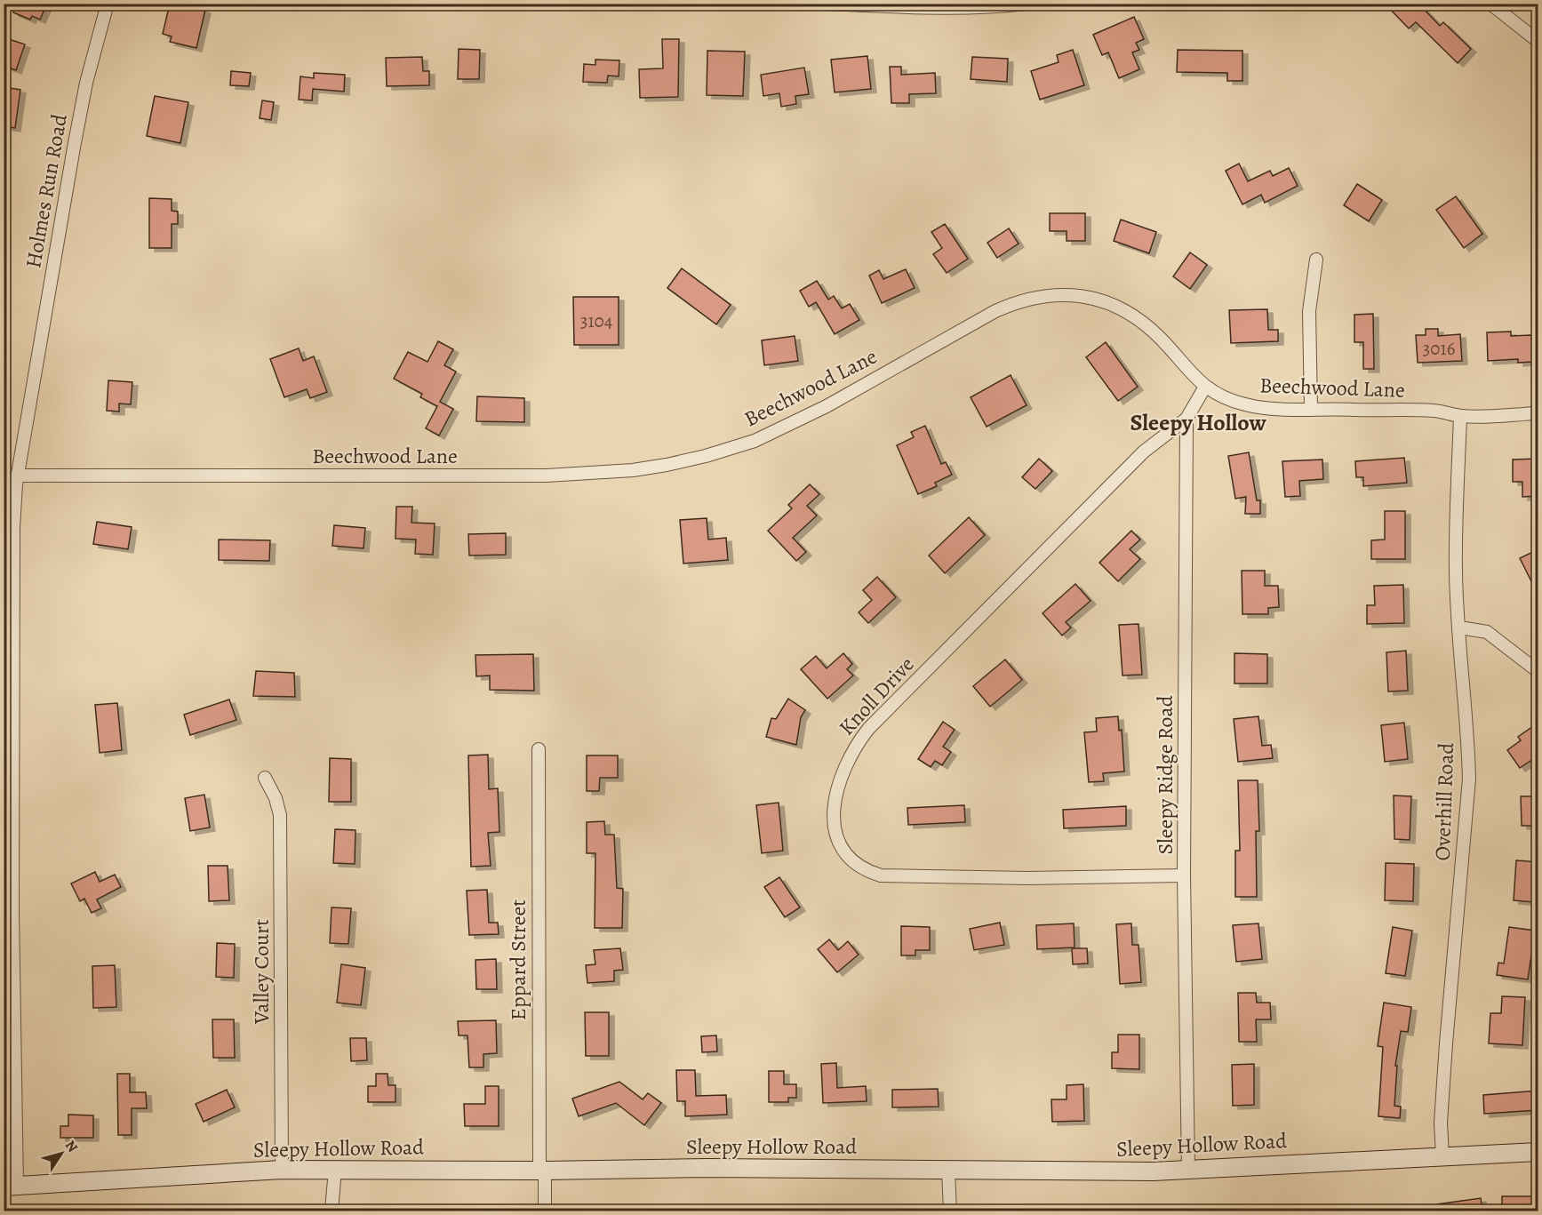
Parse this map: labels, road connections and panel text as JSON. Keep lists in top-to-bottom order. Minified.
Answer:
{"streets":{"main road":["Sleepy Hollow Road"],"street":["Holmes Run Road","Beechwood Lane","Knoll Drive","Sleepy Ridge Road","Overhill Road","Eppard Street","Valley Court"]},"crossings":[["Holmes Run Road","Beechwood Lane"],["Holmes Run Road","Sleepy Hollow Road"],["Beechwood Lane","Sleepy Ridge Road"],["Beechwood Lane","Overhill Road"],["Knoll Drive","Sleepy Ridge Road"],["Sleepy Ridge Road","Sleepy Hollow Road"],["Overhill Road","Sleepy Hollow Road"],["Eppard Street","Sleepy Hollow Road"],["Valley Court","Sleepy Hollow Road"]],"districts":["Sleepy Hollow"],"house_numbers":["3104","3016"],"north":"top right"}
